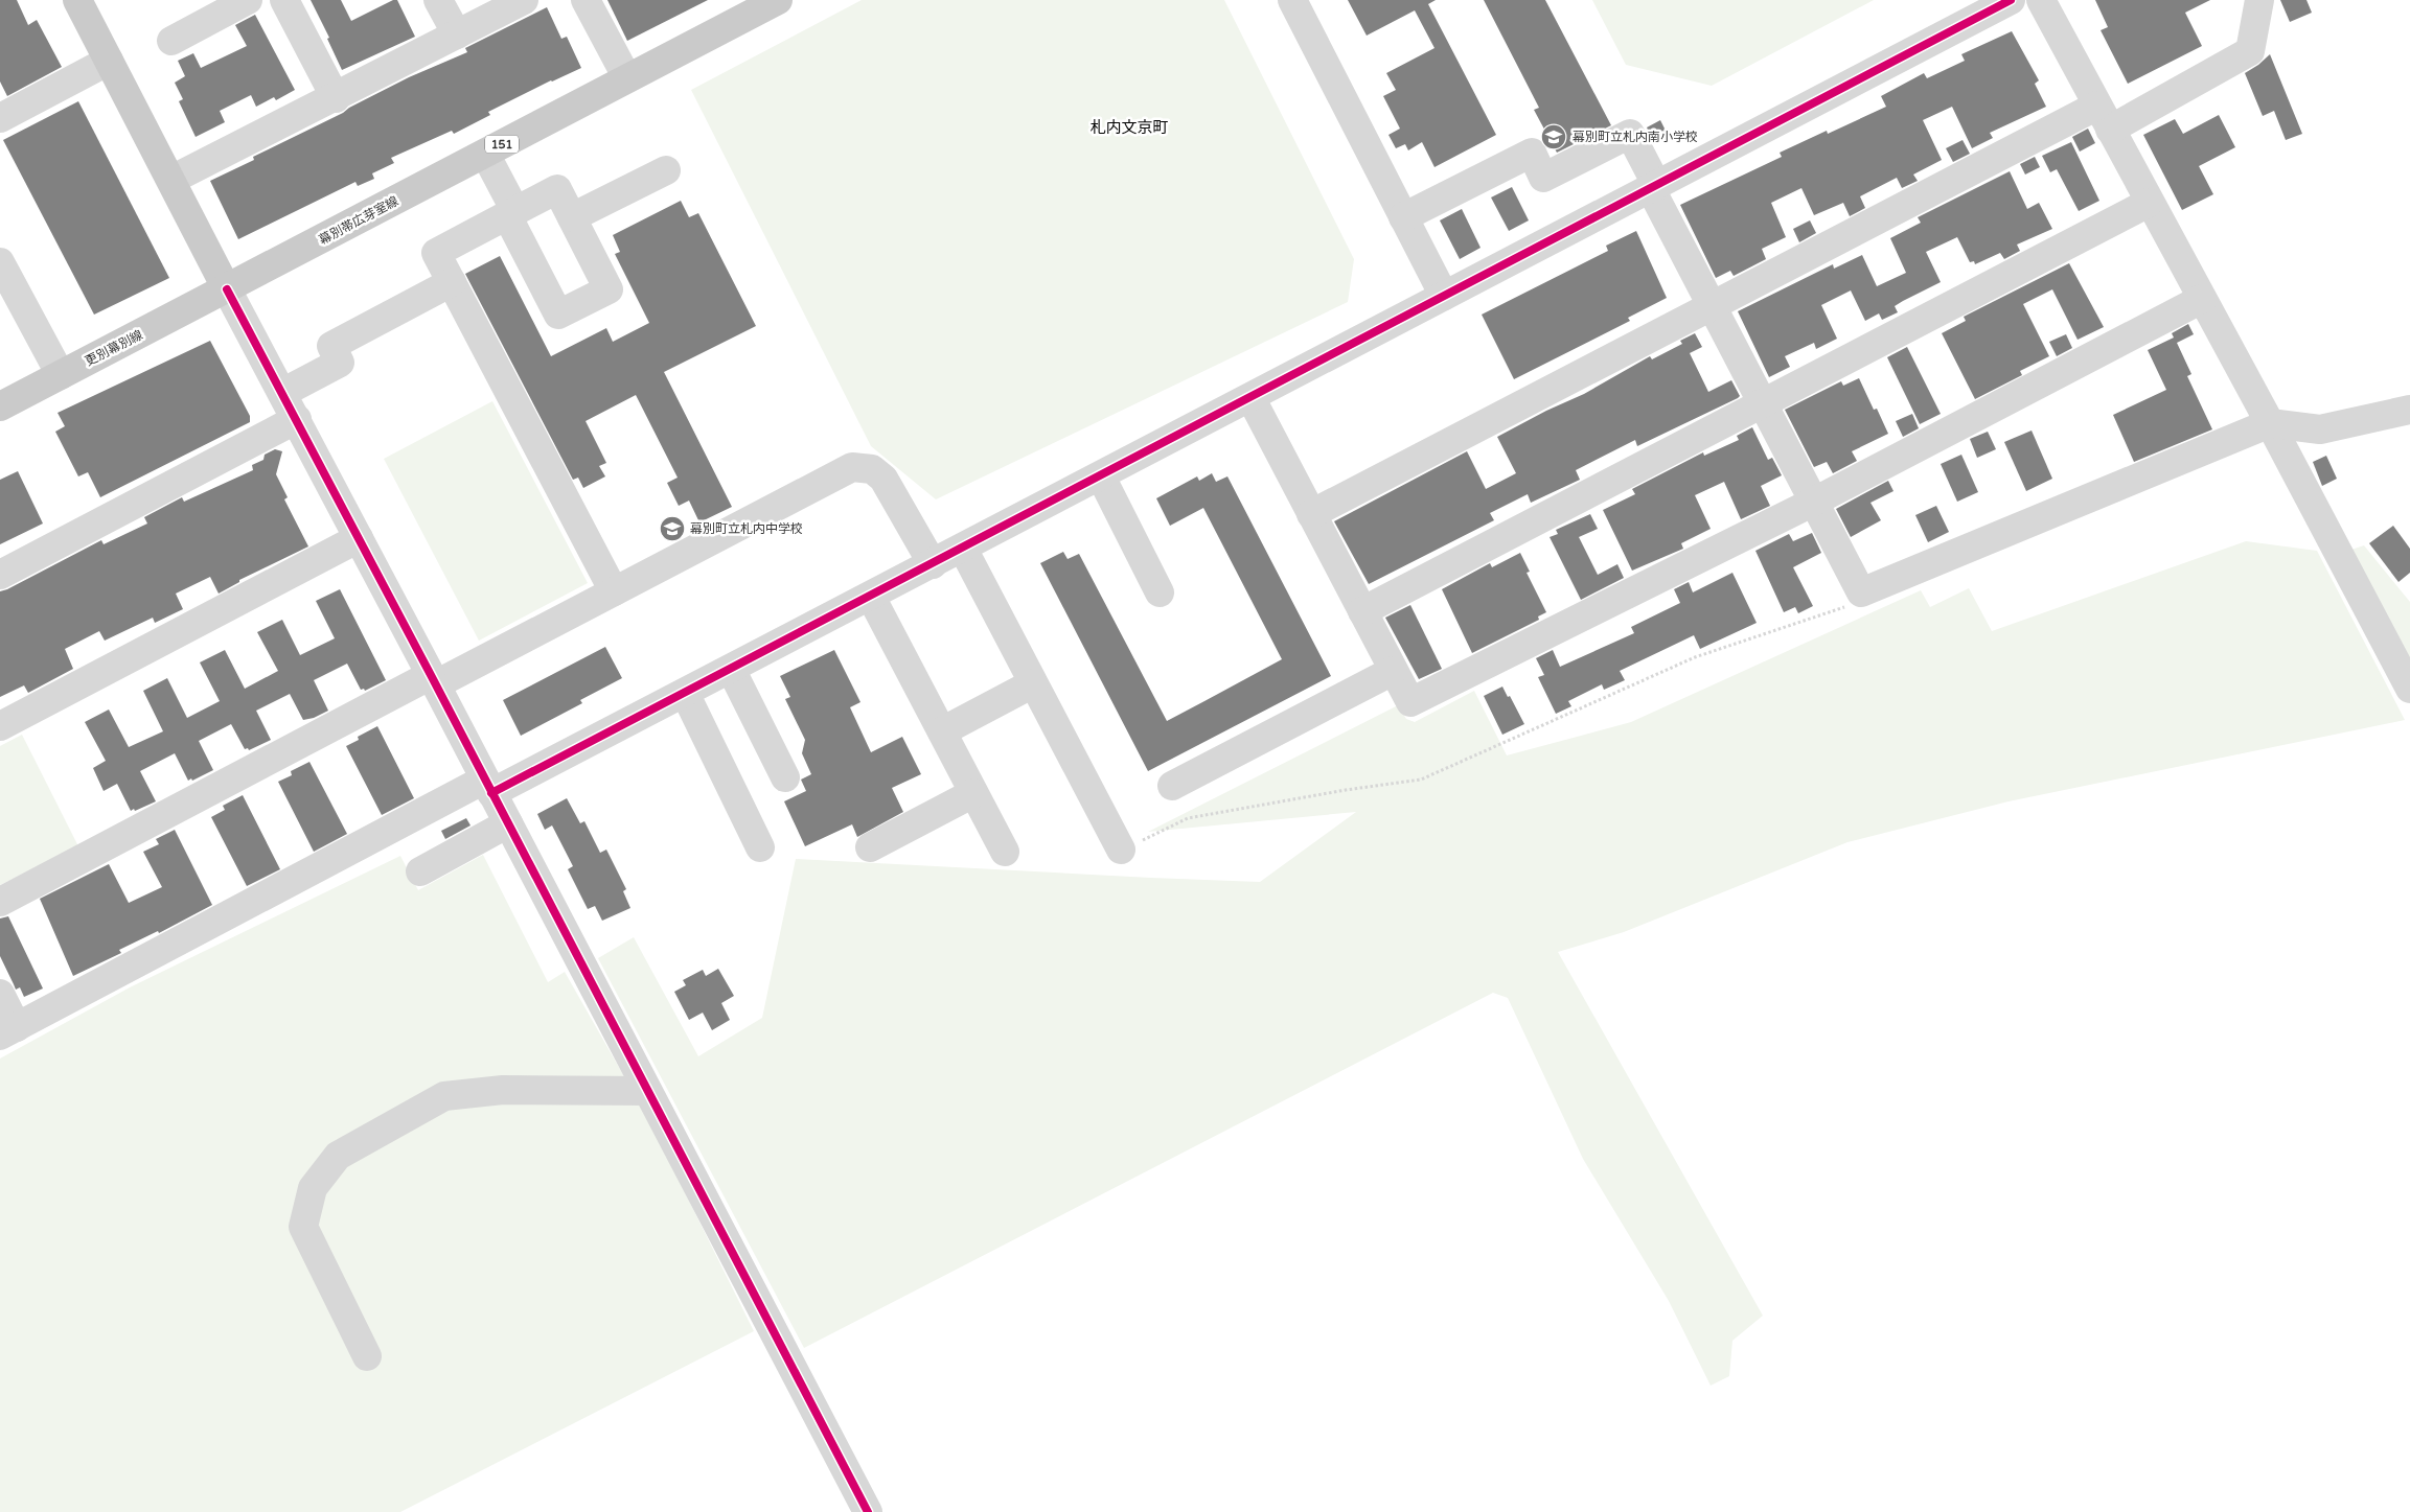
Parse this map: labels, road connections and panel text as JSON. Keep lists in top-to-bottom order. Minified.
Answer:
{"streets":{"main road":["151","幕別帯広芽室線","更別幕別線"]},"crossings":[["幕別帯広芽室線","更別幕別線"]],"districts":["札内文京町"],"places":{"school or university":["幕別町立札内南小学校","幕別町立札内中学校"]}}
